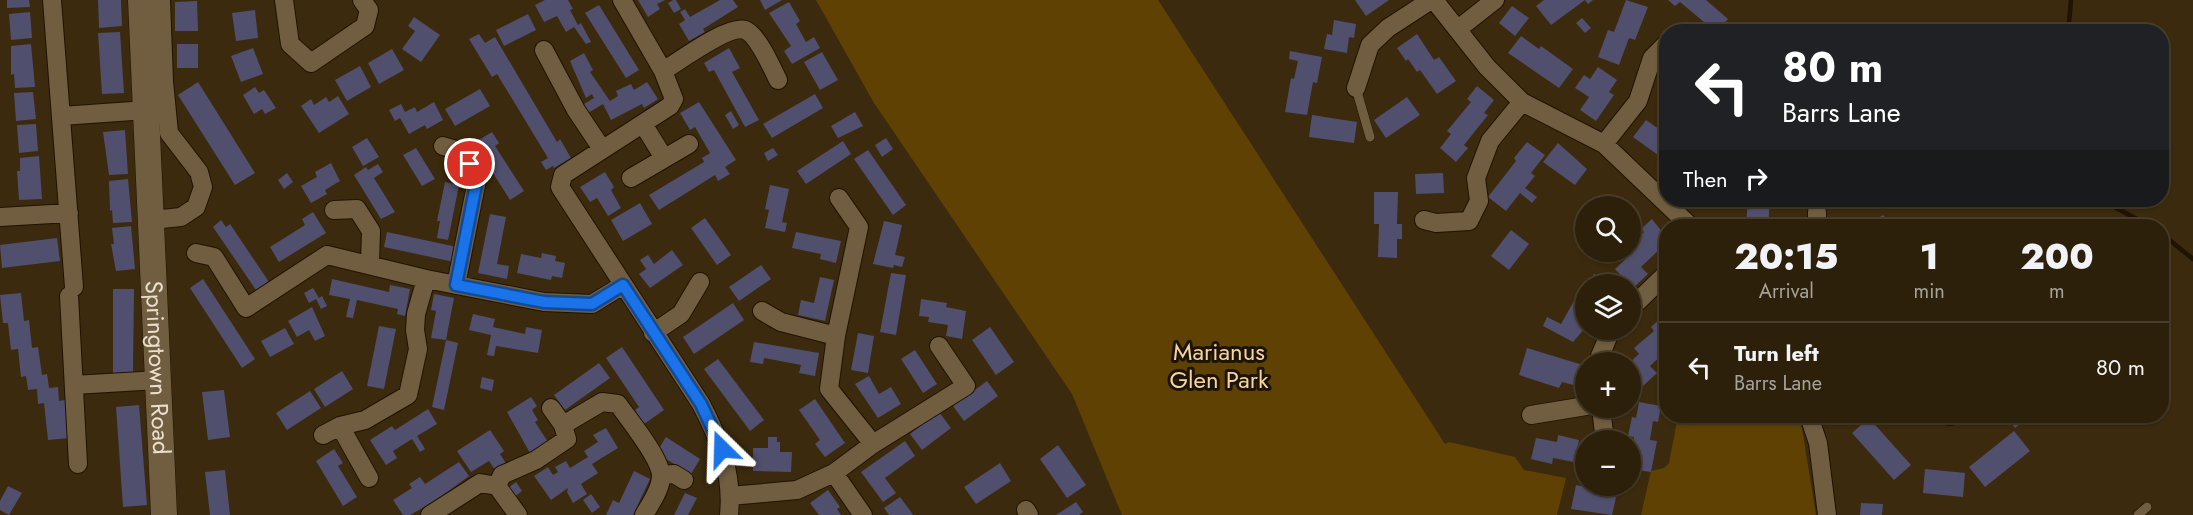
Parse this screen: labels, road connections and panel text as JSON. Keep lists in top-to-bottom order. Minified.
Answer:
{"streets":{"street":["Springtown Road"]},"parks":["Marianus Glen Park"],"page":{"turn":["80 m","Barrs Lane"],"then":"Then","map_buttons":["+","−"],"eta":["20:15","Arrival","1","min","200","m"],"list":[{"name":"Turn left","note":"Barrs Lane","value":"80 m"}]}}
